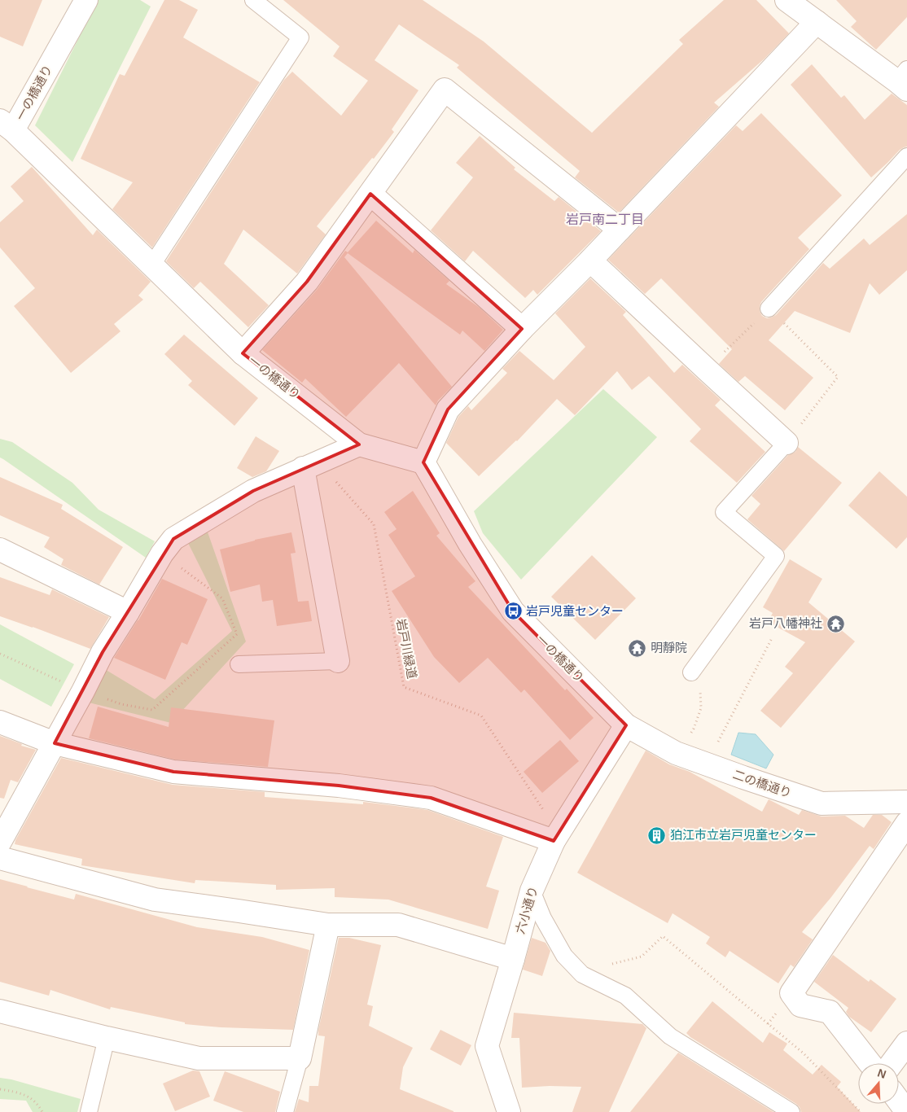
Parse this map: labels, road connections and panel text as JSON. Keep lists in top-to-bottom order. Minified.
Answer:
{"streets":{"street":["一の橋通り","二の橋通り","六小通り"],"path":["岩戸川緑道"]},"crossings":[["一の橋通り","二の橋通り"],["一の橋通り","六小通り"],["岩戸川緑道","六小通り"],["二の橋通り","六小通り"]],"districts":["岩戸南二丁目"],"places":{"bus stop":["岩戸児童センター"],"temple":["岩戸八幡神社","明靜院"],"building":["狛江市立岩戸児童センター"]},"north":"top"}
